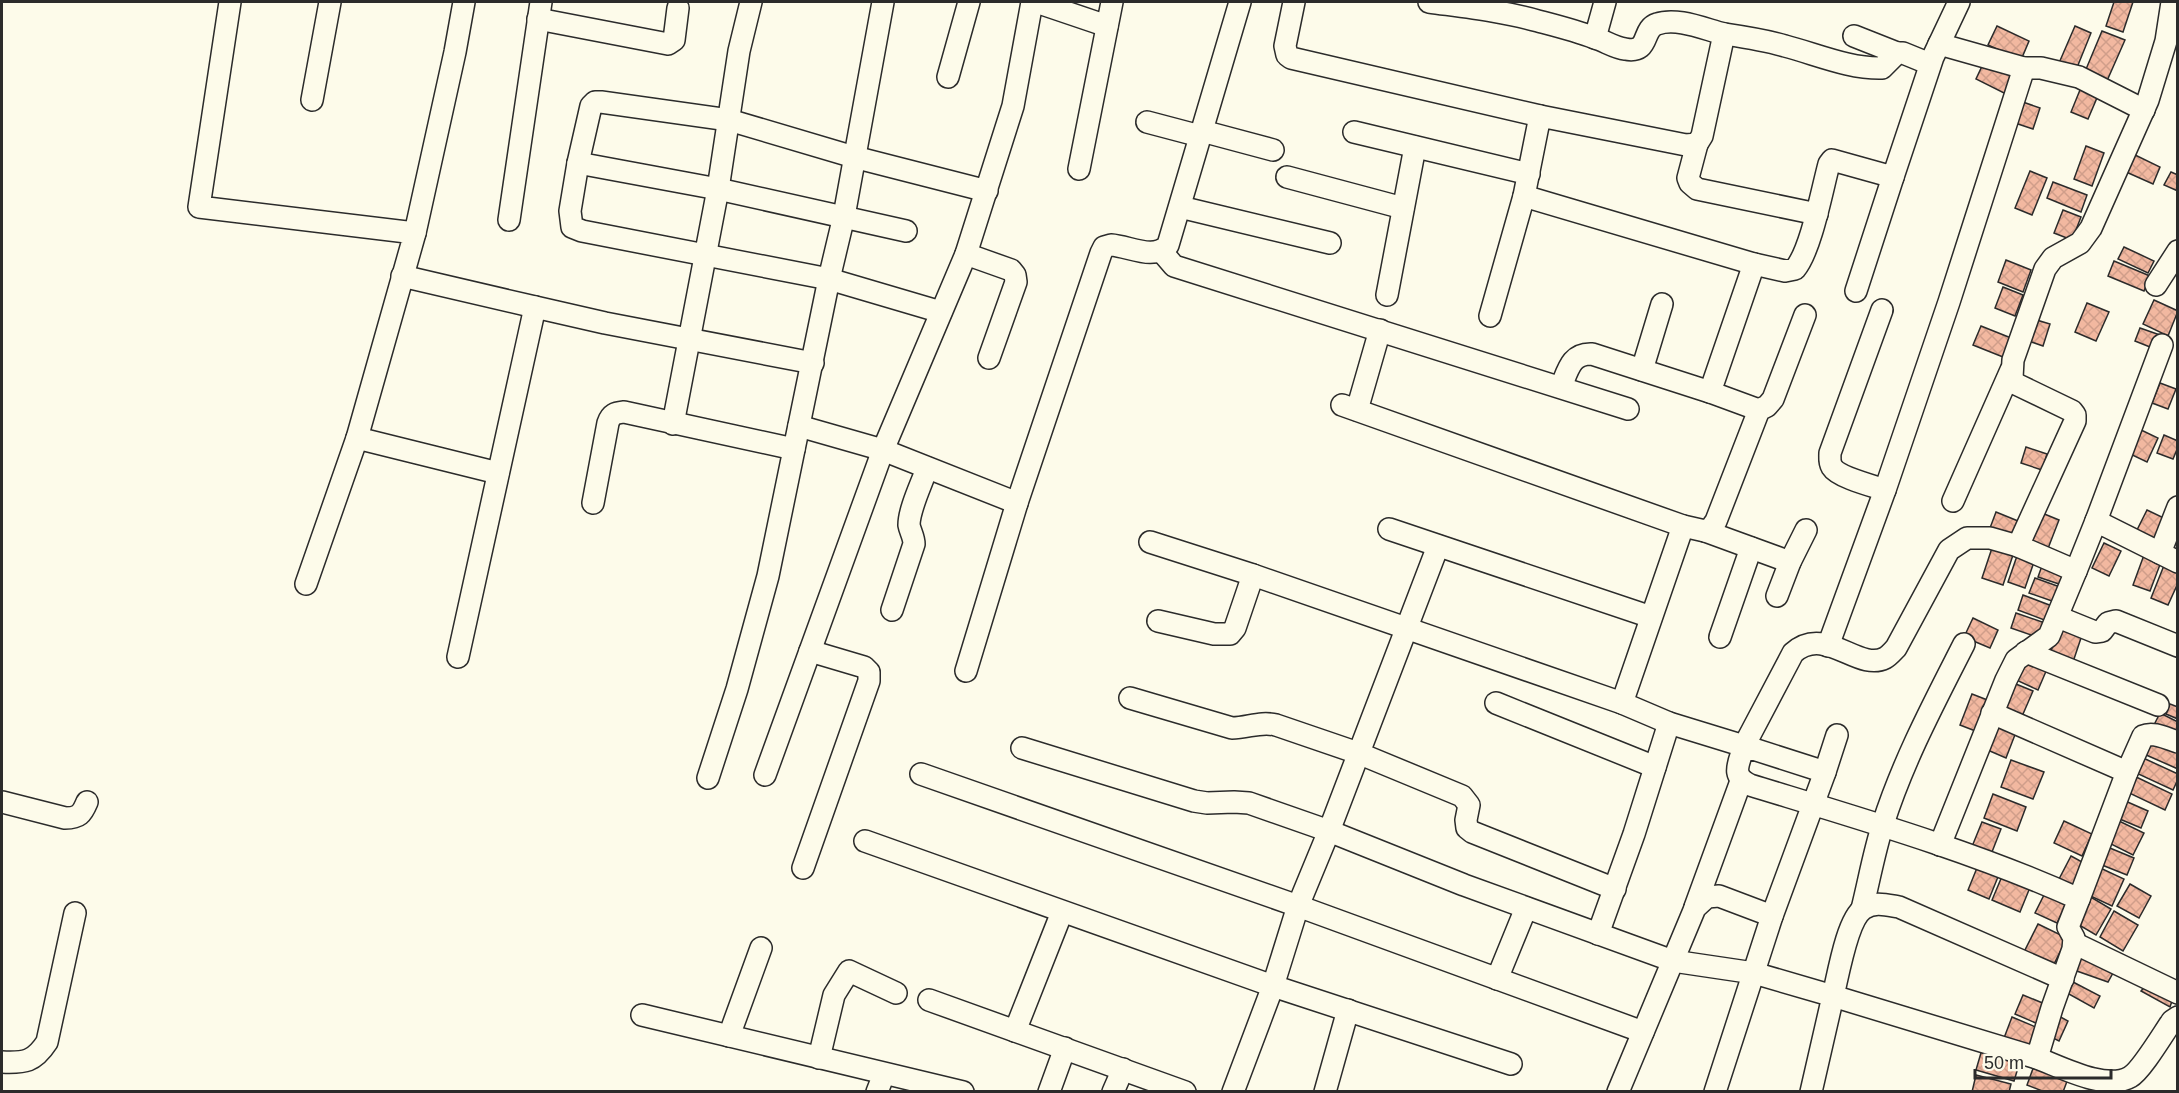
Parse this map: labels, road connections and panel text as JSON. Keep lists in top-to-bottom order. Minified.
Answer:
{"scale_bar":"50 m"}
